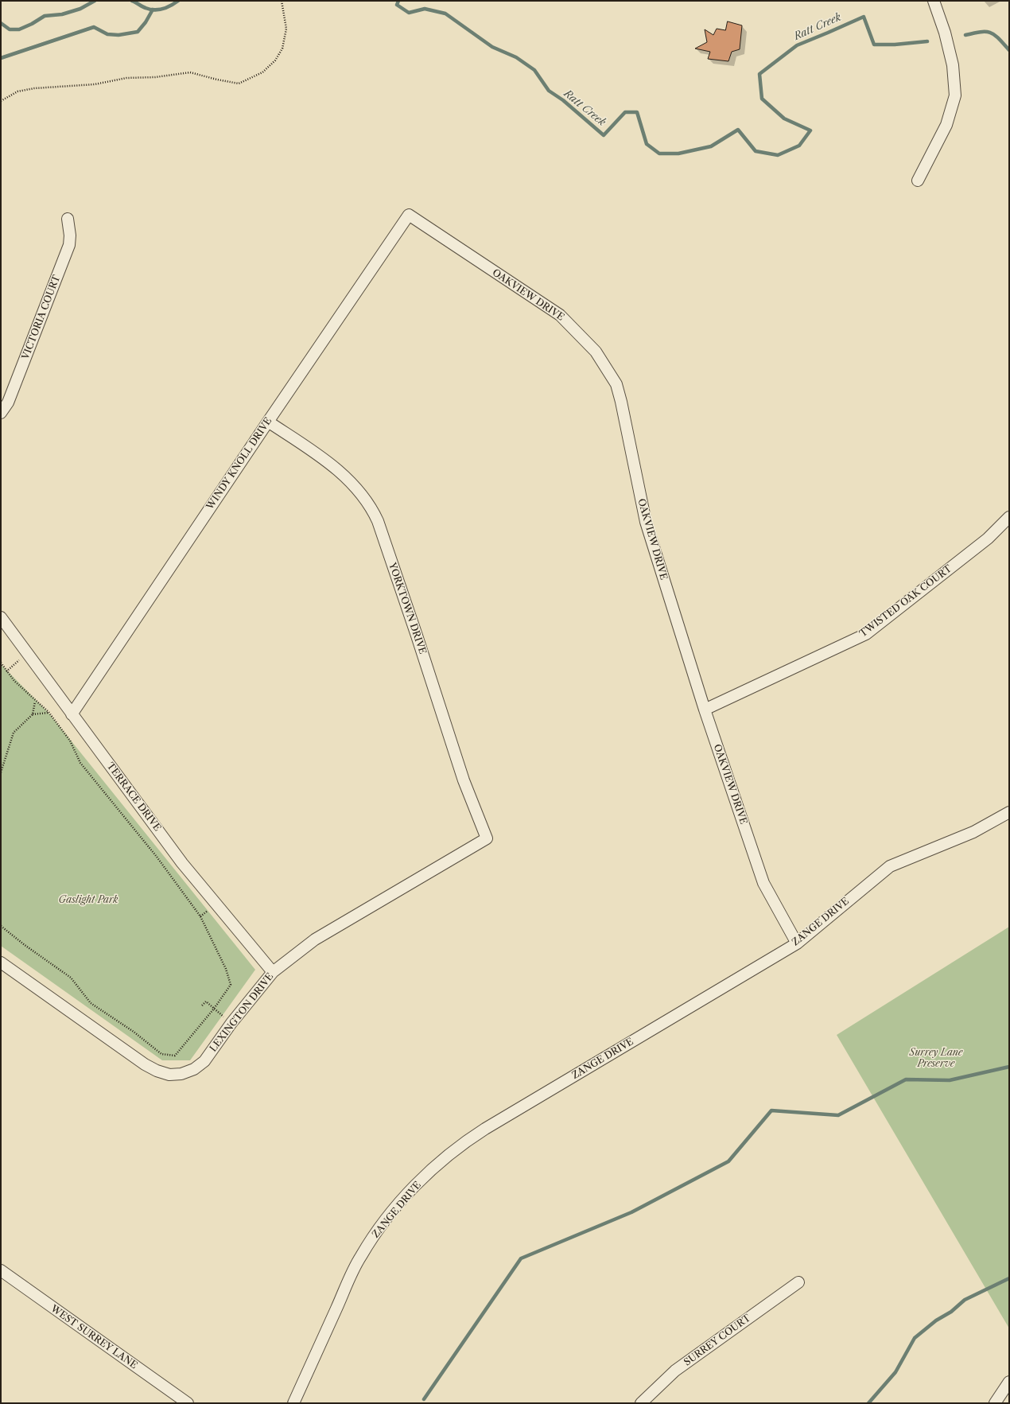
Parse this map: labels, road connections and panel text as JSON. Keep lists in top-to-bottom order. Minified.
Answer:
{"streets":{"street":["OAKVIEW DRIVE","VICTORIA COURT","WINDY KNOLL DRIVE","TWISTED OAK COURT","YORKTOWN DRIVE","TERRACE DRIVE","ZANGE DRIVE","LEXINGTON DRIVE","WEST SURREY LANE","SURREY COURT"]},"crossings":[["OAKVIEW DRIVE","WINDY KNOLL DRIVE"],["OAKVIEW DRIVE","TWISTED OAK COURT"],["OAKVIEW DRIVE","ZANGE DRIVE"],["WINDY KNOLL DRIVE","YORKTOWN DRIVE"],["WINDY KNOLL DRIVE","TERRACE DRIVE"],["YORKTOWN DRIVE","LEXINGTON DRIVE"],["TERRACE DRIVE","LEXINGTON DRIVE"]],"water":["Ratt Creek"],"parks":["Gaslight Park","Surrey Lane Preserve"]}
